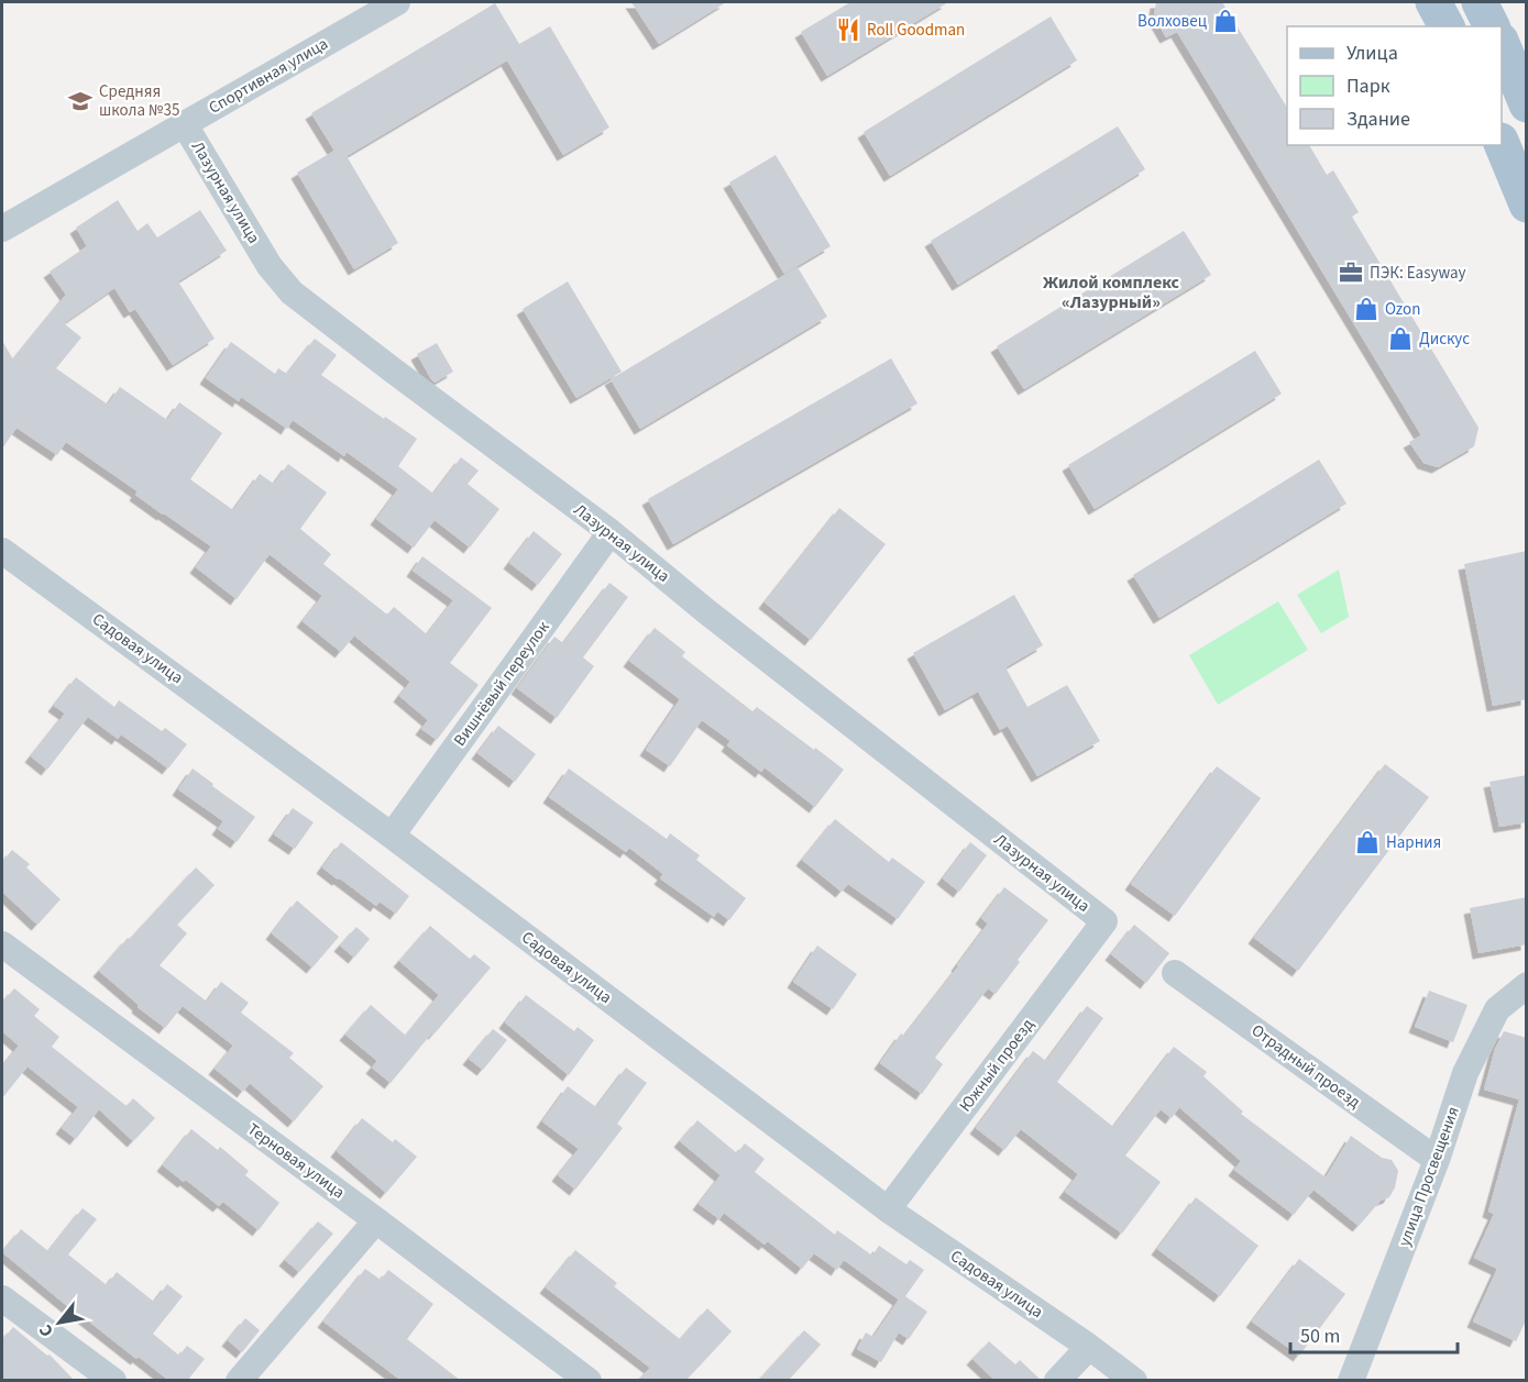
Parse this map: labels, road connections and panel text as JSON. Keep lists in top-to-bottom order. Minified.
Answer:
{"streets":{"street":["Спортивная улица","Лазурная улица","Садовая улица","Вишнёвый переулок","Южный проезд","Отрадный проезд","Терновая улица","улица Просвещения"]},"crossings":[["Спортивная улица","Лазурная улица"],["Лазурная улица","Вишнёвый переулок"],["Лазурная улица","Южный проезд"],["Садовая улица","Вишнёвый переулок"],["Садовая улица","Южный проезд"],["Отрадный проезд","улица Просвещения"]],"districts":["Жилой комплекс «Лазурный»"],"places":{"shop":["Волховец","Ozon","Дискус","Нарния"],"restaurant":["Roll Goodman"],"school or university":["Средняя школа №35"],"office":["ПЭК: Easyway"]},"legend":["Улица","Парк","Здание"],"scale_bar":"50 m","north":"bottom left"}
